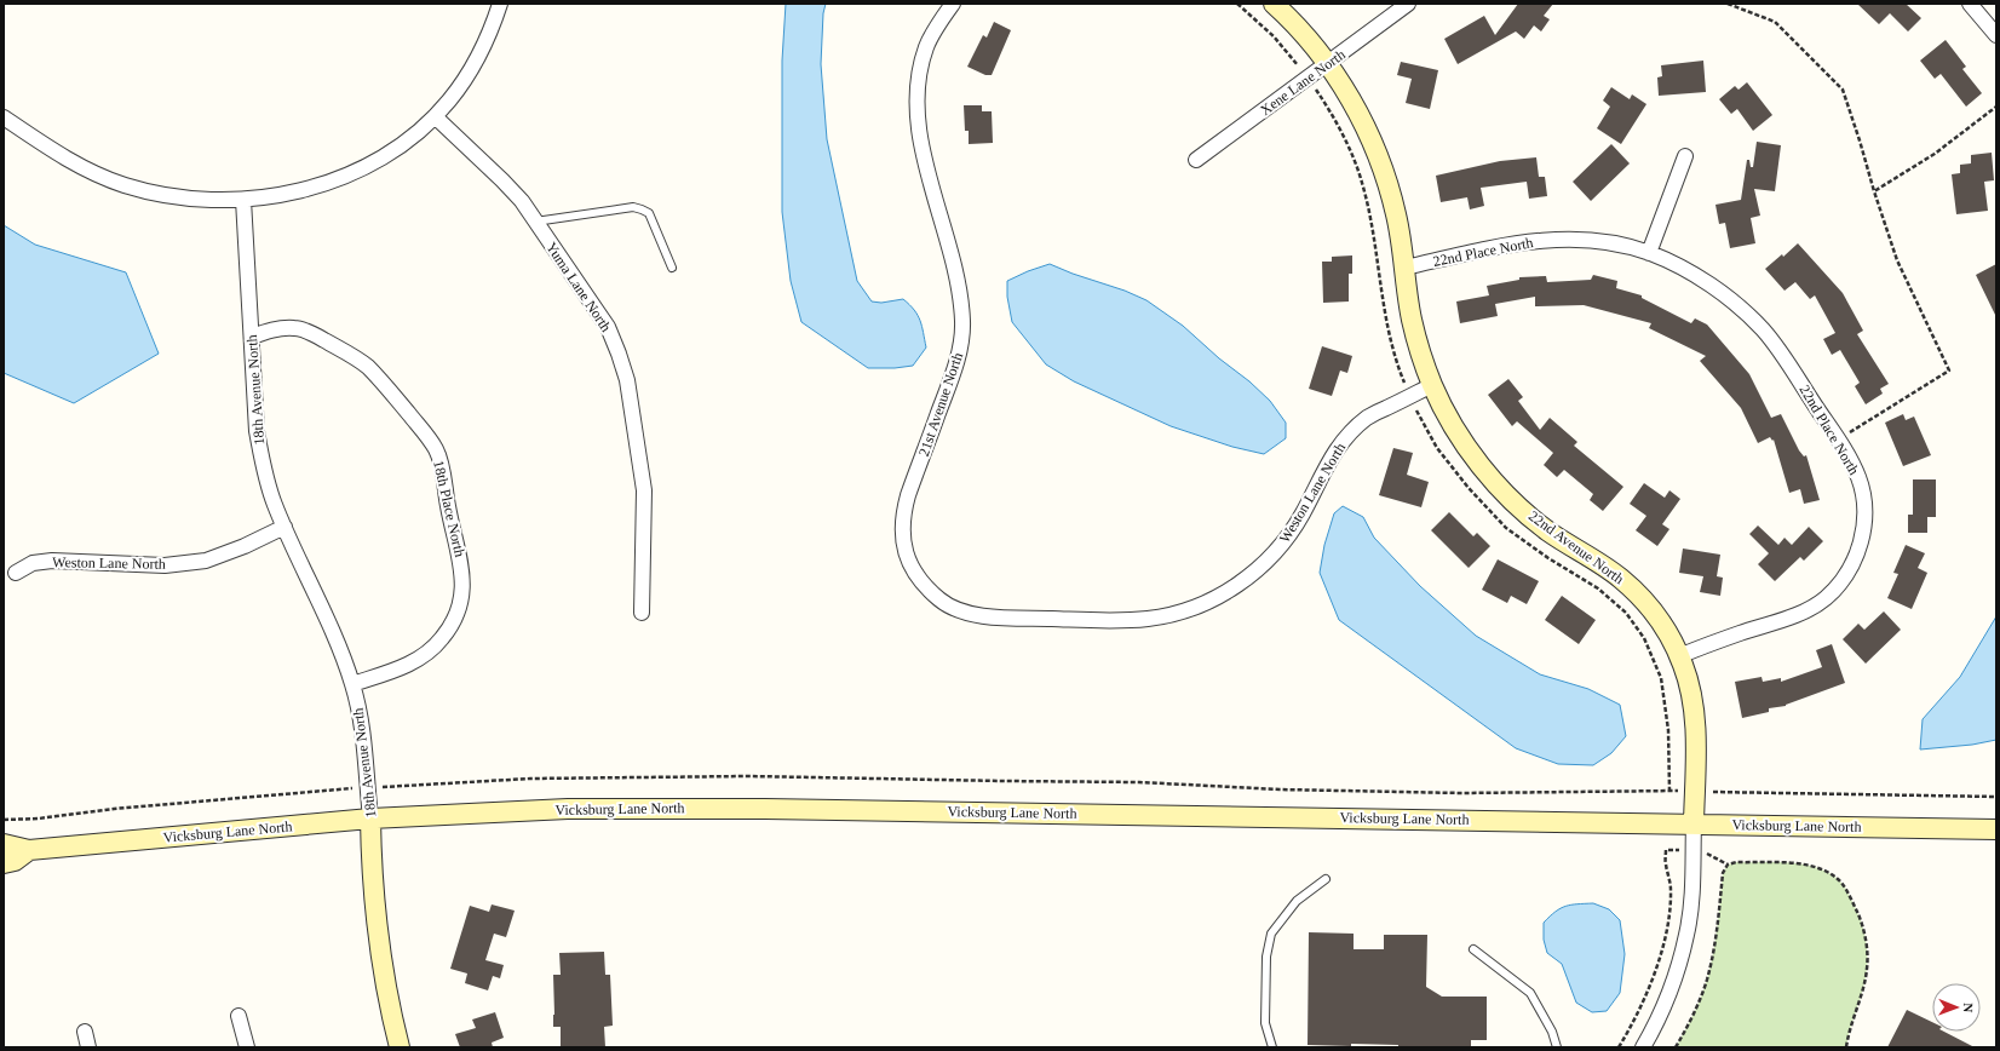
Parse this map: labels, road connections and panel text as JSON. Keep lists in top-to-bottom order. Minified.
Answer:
{"streets":{"main road":["18th Avenue North","22nd Avenue North","Vicksburg Lane North"],"street":["Xene Lane North","22nd Place North","Yuma Lane North","21st Avenue North","Weston Lane North","18th Place North"]},"crossings":[["Xene Lane North","22nd Avenue North"],["22nd Place North","22nd Avenue North"],["18th Avenue North","Weston Lane North"],["18th Avenue North","18th Place North"],["18th Avenue North","Vicksburg Lane North"],["21st Avenue North","Weston Lane North"],["Weston Lane North","22nd Avenue North"],["22nd Avenue North","Vicksburg Lane North"]],"north":"right"}
